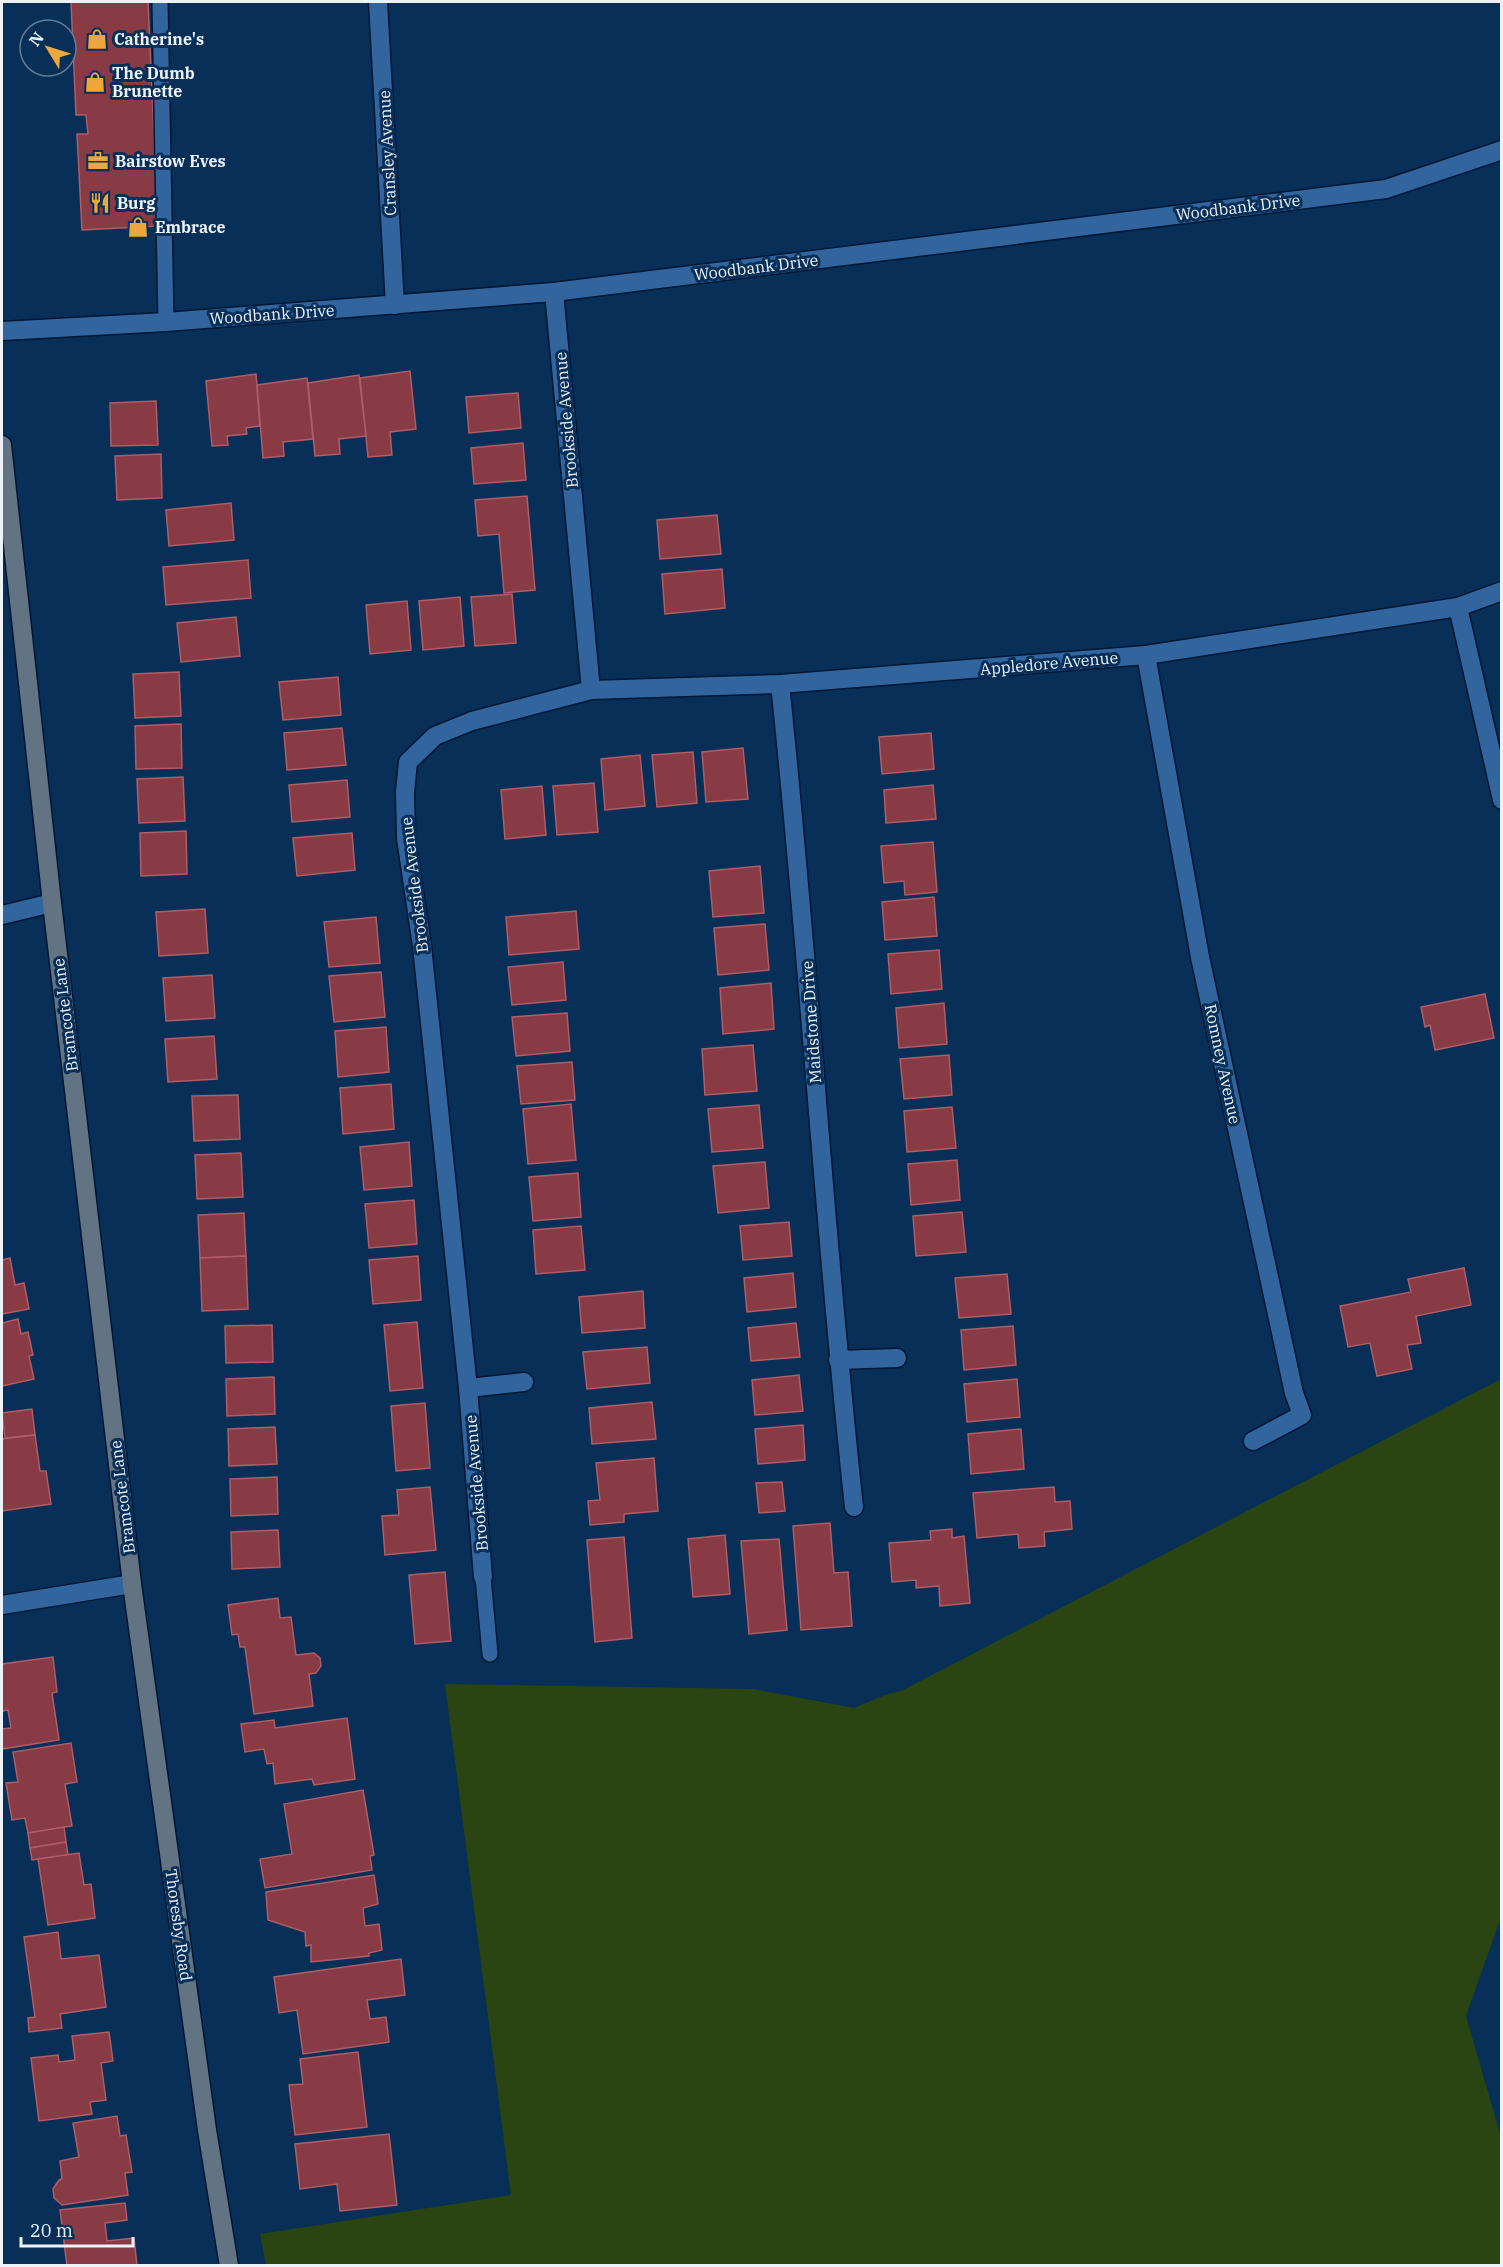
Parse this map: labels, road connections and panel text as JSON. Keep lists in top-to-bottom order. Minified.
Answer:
{"streets":{"street":["Cransley Avenue","Woodbank Drive","Brookside Avenue","Appledore Avenue","Bramcote Lane","Maidstone Drive","Romney Avenue","Thoresby Road"]},"crossings":[["Cransley Avenue","Woodbank Drive"],["Woodbank Drive","Brookside Avenue"],["Brookside Avenue","Appledore Avenue"],["Appledore Avenue","Maidstone Drive"],["Appledore Avenue","Romney Avenue"],["Bramcote Lane","Thoresby Road"]],"places":{"shop":["Catherine's","The Dumb Brunette","Embrace"],"office":["Bairstow Eves"],"restaurant":["Burg"]},"scale_bar":"20 m","north":"top left"}
